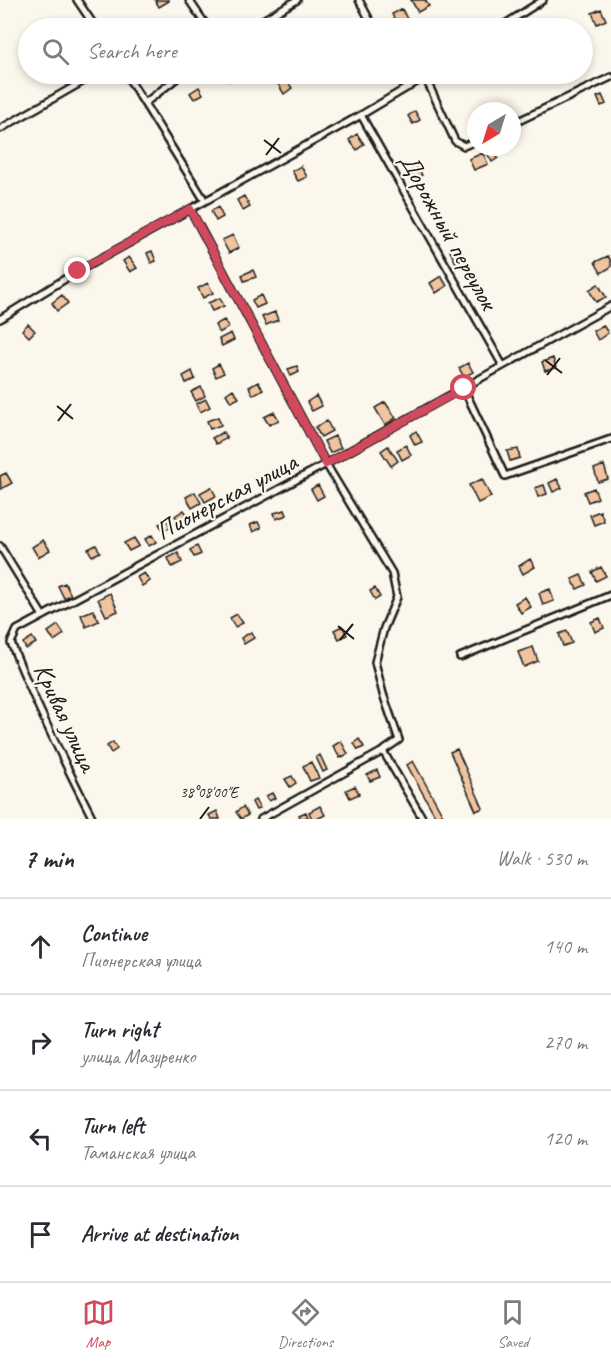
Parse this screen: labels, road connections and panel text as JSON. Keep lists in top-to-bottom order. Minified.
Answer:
{"streets":{"street":["Дорожный переулок","Пионерская улица","Кривая улица"]},"crossings":[["Дорожный переулок","Пионерская улица"],["Пионерская улица","Кривая улица"]],"north":"bottom left","page":{"search":"Search here","heading":["7 min","Walk · 530 m"],"list":[["Continue","Пионерская улица","140 m"],["Turn right","улица Мазуренко","270 m"],["Turn left","Таманская улица","120 m"],"Arrive at destination"],"nav":["Map","Directions","Saved"]},"coordinates":["38°08'00\"E"]}
